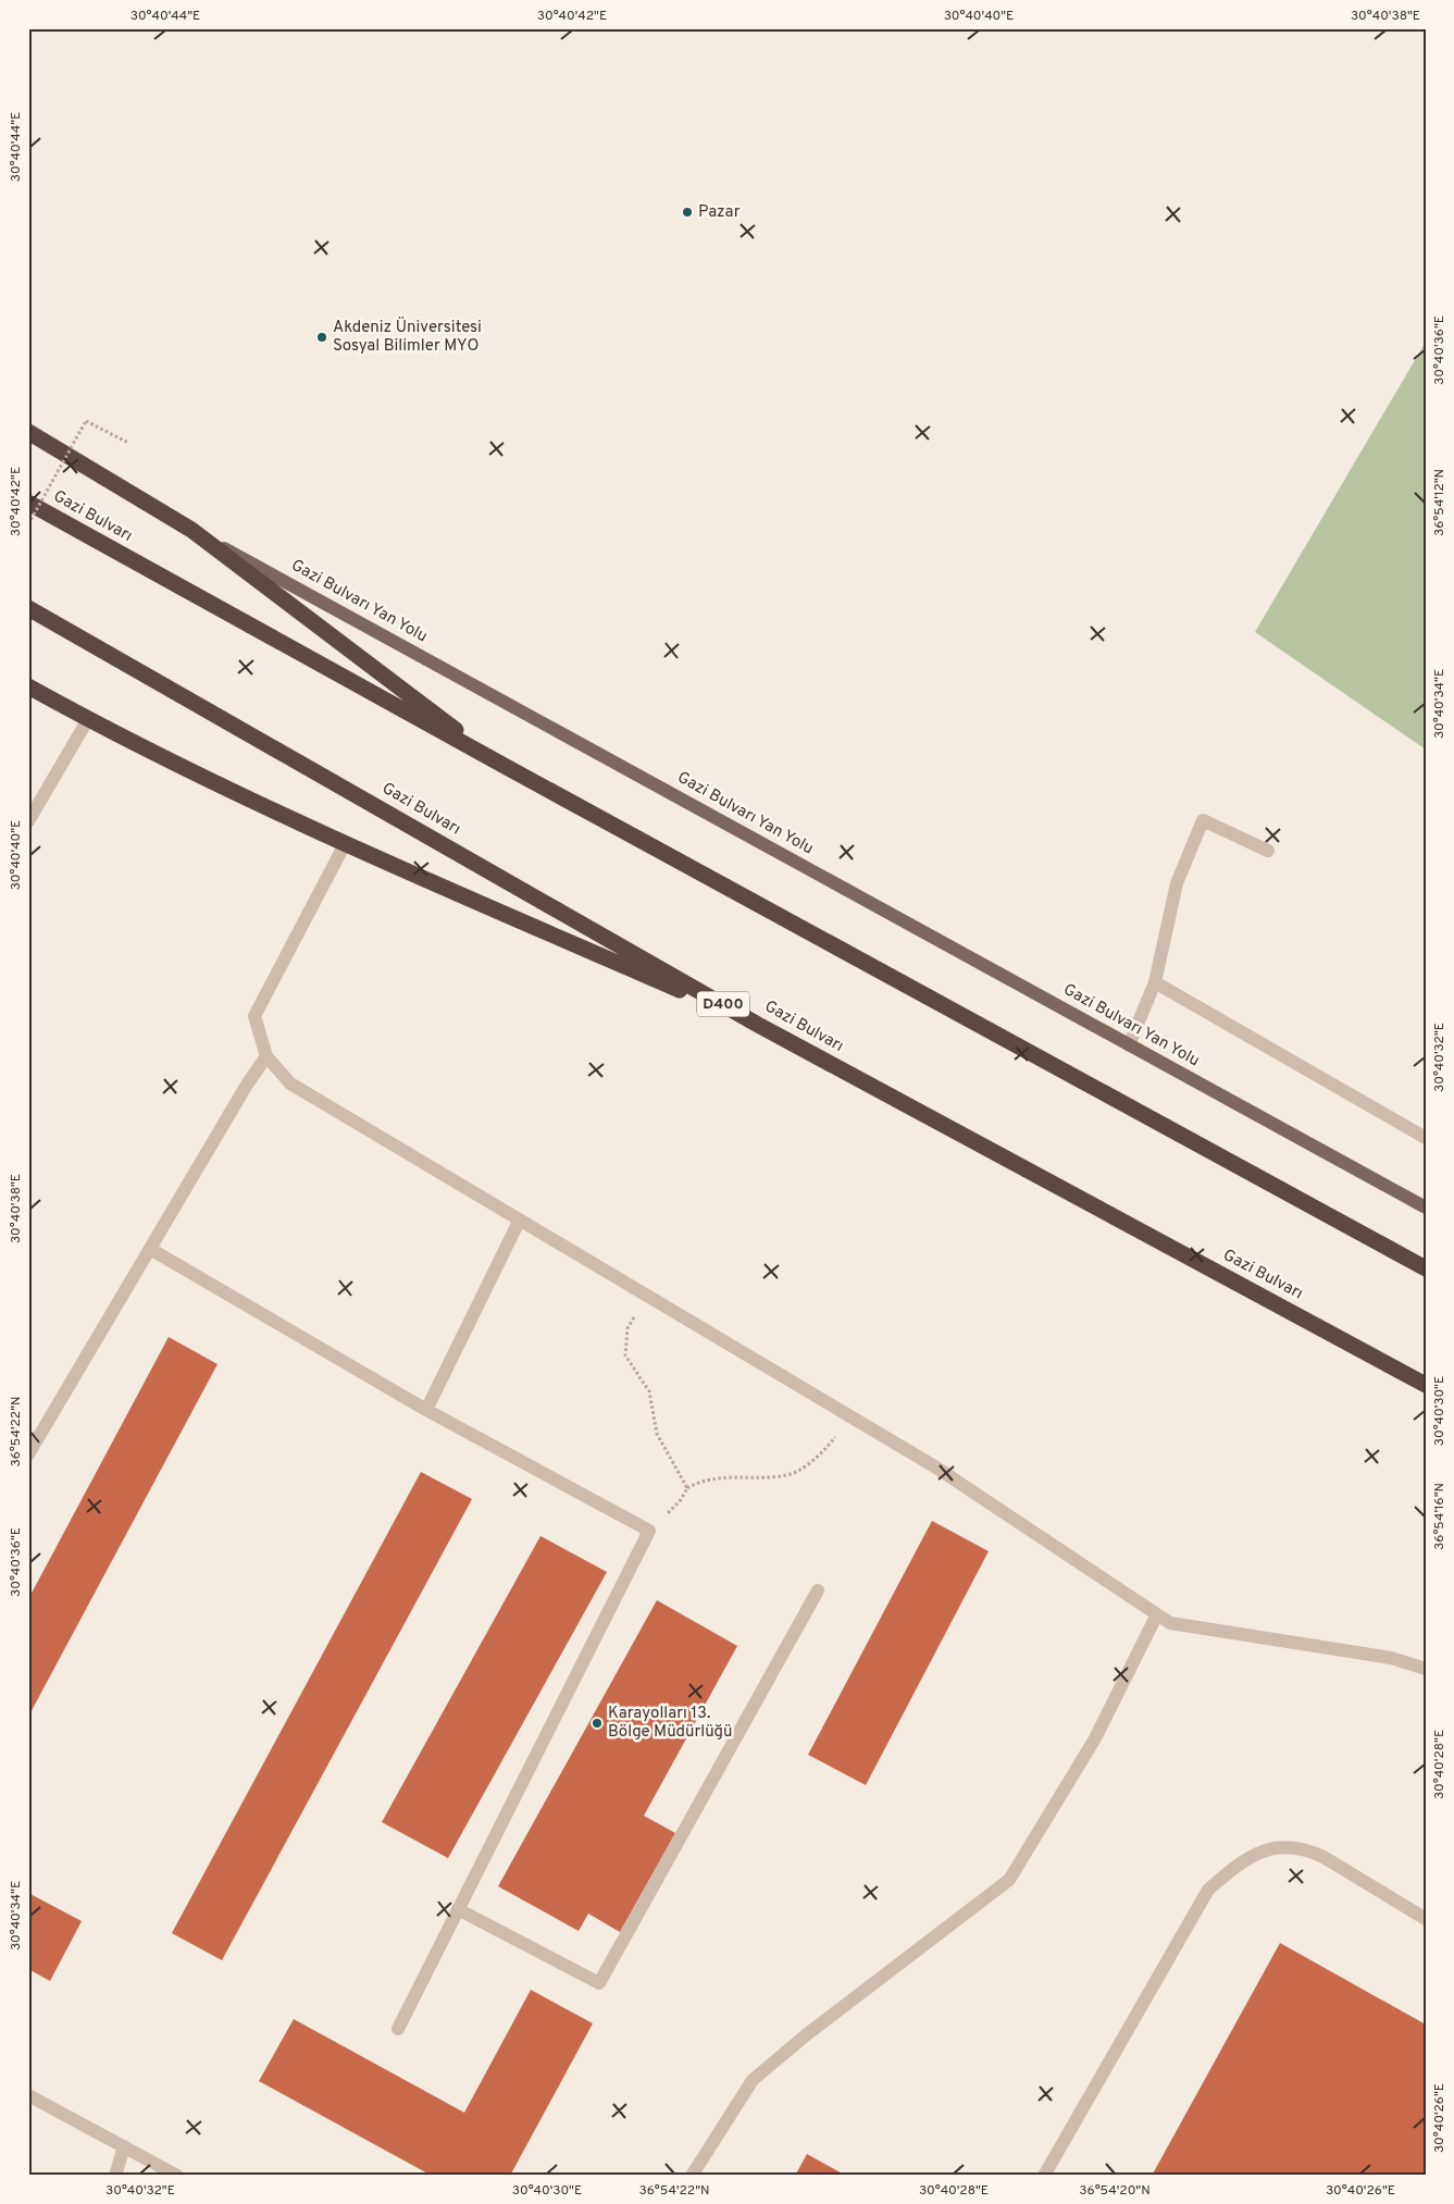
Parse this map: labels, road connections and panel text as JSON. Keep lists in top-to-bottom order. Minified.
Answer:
{"streets":{"highway":["Gazi Bulvarı","D400"],"main road":["Gazi Bulvarı Yan Yolu"]},"places":["Pazar","Akdeniz Üniversitesi Sosyal Bilimler MYO","Karayolları 13. Bölge Müdürlüğü"],"coordinates":["30°40'44\"E","30°40'42\"E","30°40'40\"E","30°40'38\"E","30°40'36\"E","36°54'12\"N","30°40'34\"E","30°40'32\"E","30°40'30\"E","36°54'22\"N","36°54'16\"N","30°40'28\"E","30°40'26\"E","36°54'20\"N"]}
